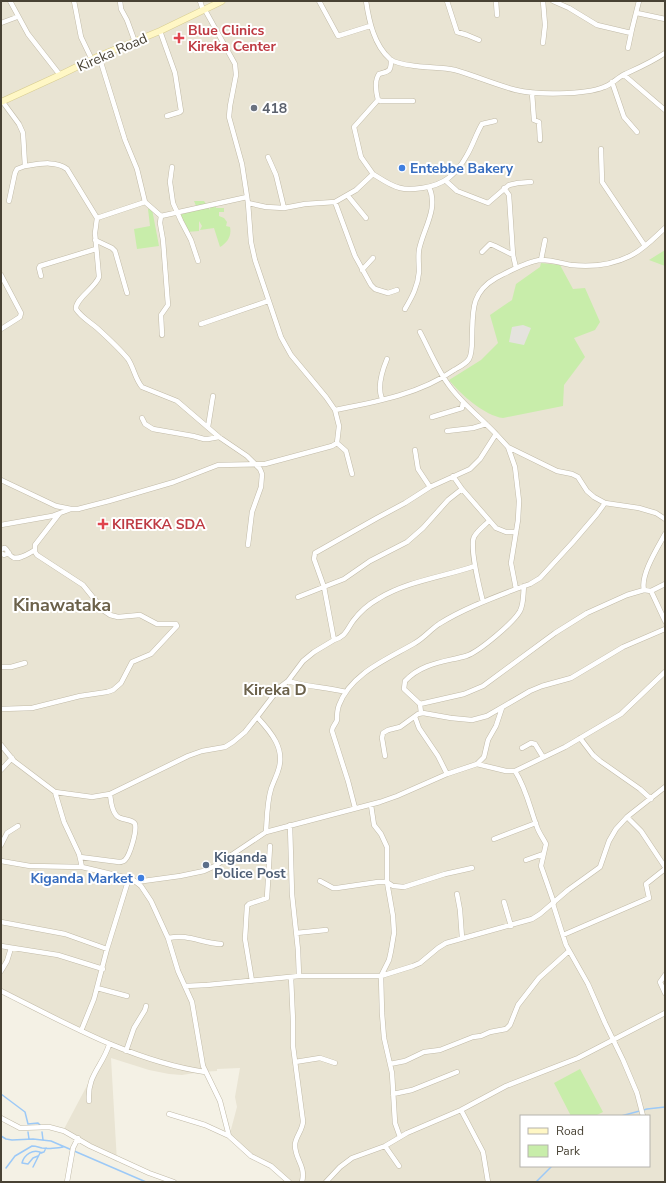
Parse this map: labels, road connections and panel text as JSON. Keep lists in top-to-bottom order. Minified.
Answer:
{"streets":{"main road":["Kireka Road"]},"districts":["Kinawataka","Kireka D"],"places":{"health":["Blue Clinics Kireka Center","KIREKKA SDA"],"other":["418","Entebbe Bakery","Kiganda Police Post","Kiganda Market"]},"legend":["Road","Park"]}
